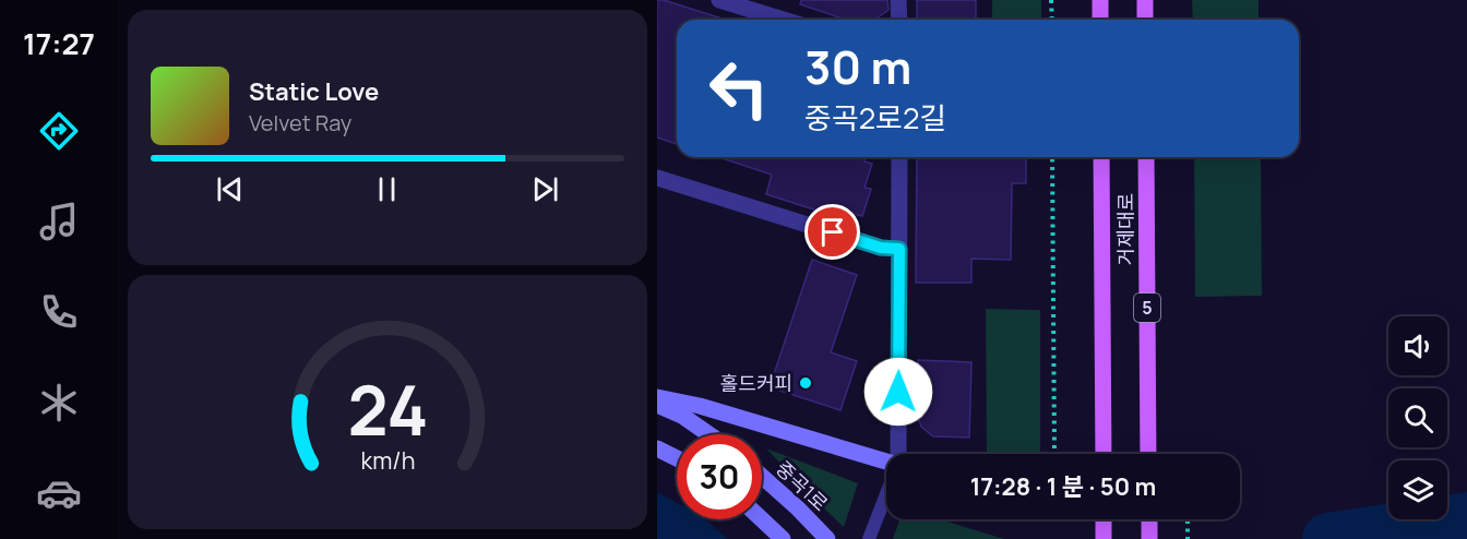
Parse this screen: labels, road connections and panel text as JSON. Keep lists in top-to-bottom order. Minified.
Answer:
{"streets":{"main road":["거제대로","5"],"street":["중곡1로"]},"places":["홀드커피"],"page":{"tabs":"17:27","turn":["30 m","중곡2로2길"],"song":["Static Love","Velvet Ray"],"limit":"30","trip":"17:28 · 1 분 · 50 m","gauge":["24","km/h"]}}
